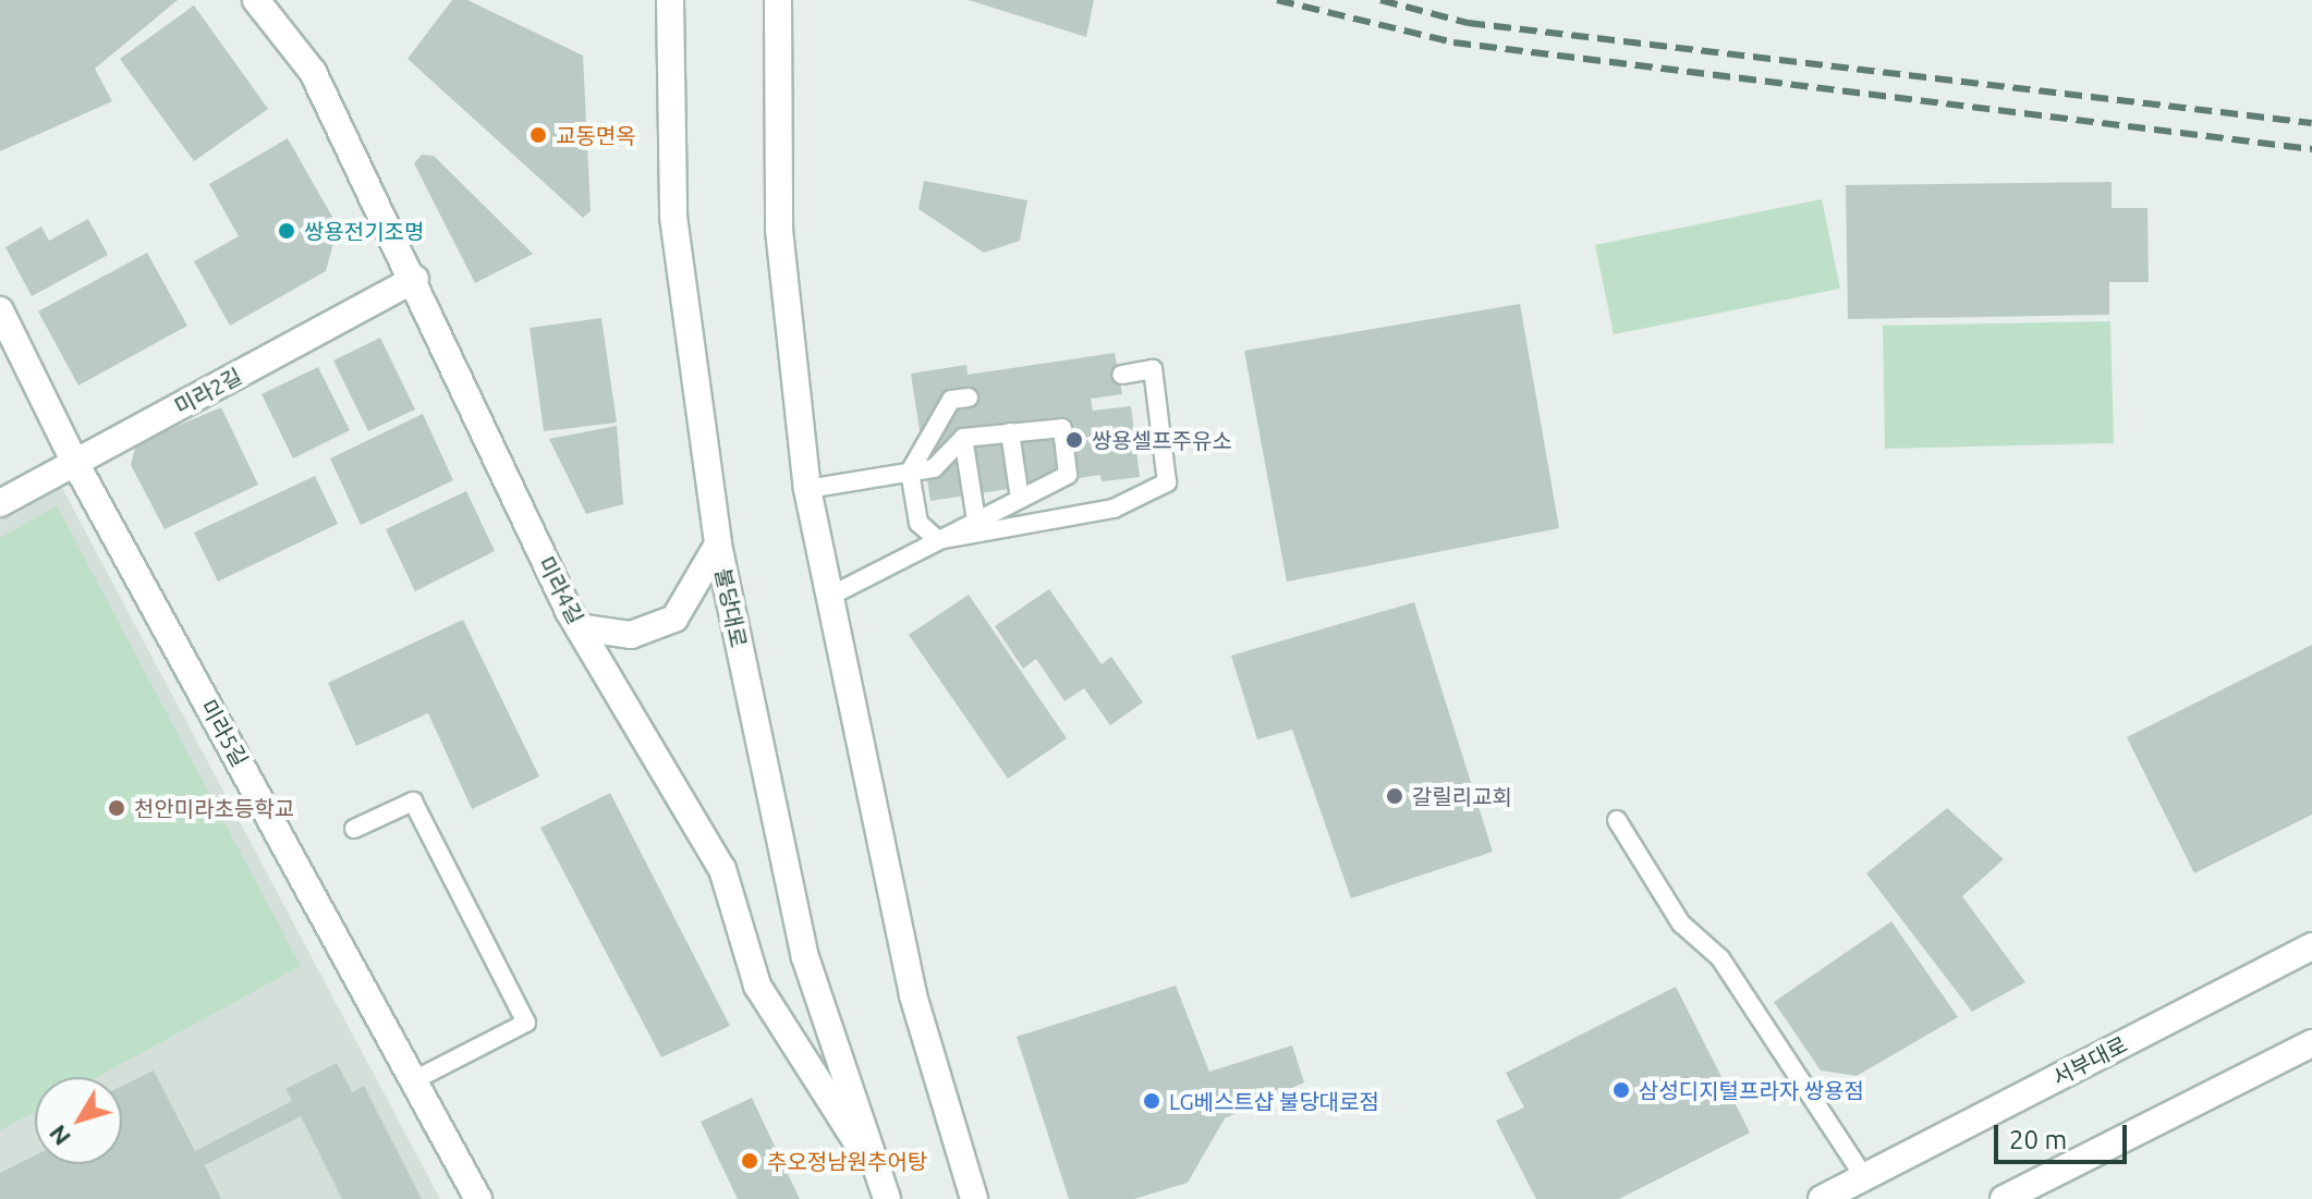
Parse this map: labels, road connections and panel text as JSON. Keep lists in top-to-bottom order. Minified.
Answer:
{"streets":{"main road":["미라2길","미라4길","불당대로","미라5길","서부대로"]},"crossings":[["미라2길","미라4길"],["미라2길","미라5길"],["미라4길","불당대로"]],"places":["교동면옥","쌍용전기조명","쌍용셀프주유소","갈릴리교회","천안미라초등학교","삼성디지털프라자 쌍용점","LG베스트샵 불당대로점","추오정남원추어탕"],"scale_bar":"20 m","north":"bottom left"}
